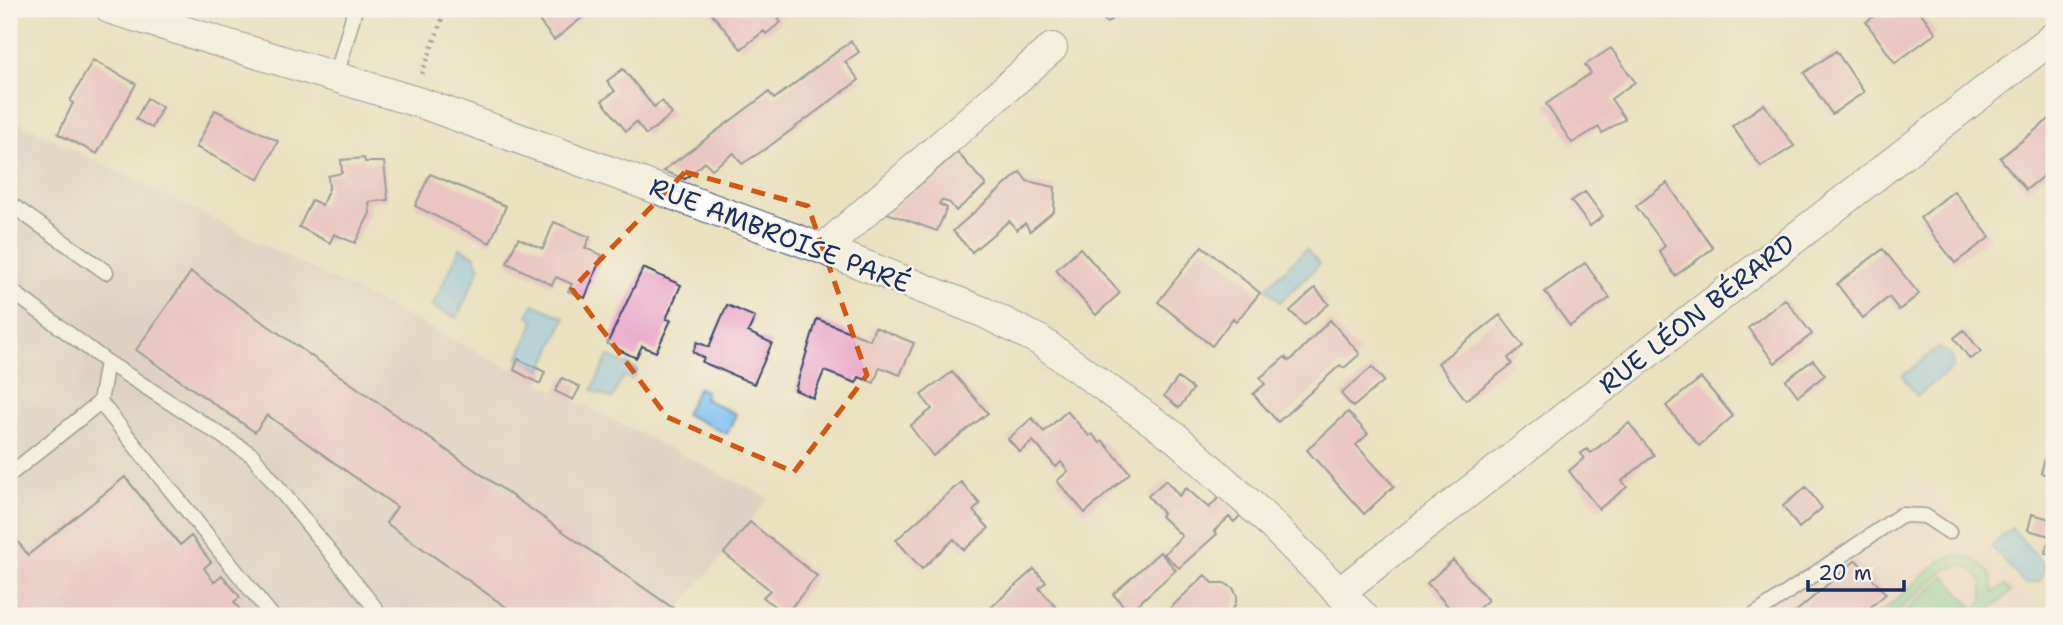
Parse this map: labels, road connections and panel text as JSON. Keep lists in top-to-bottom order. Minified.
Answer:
{"streets":{"street":["RUE AMBROISE PARÉ","RUE LÉON BÉRARD"]},"crossings":[["RUE AMBROISE PARÉ","RUE LÉON BÉRARD"]],"scale_bar":"20 m"}
